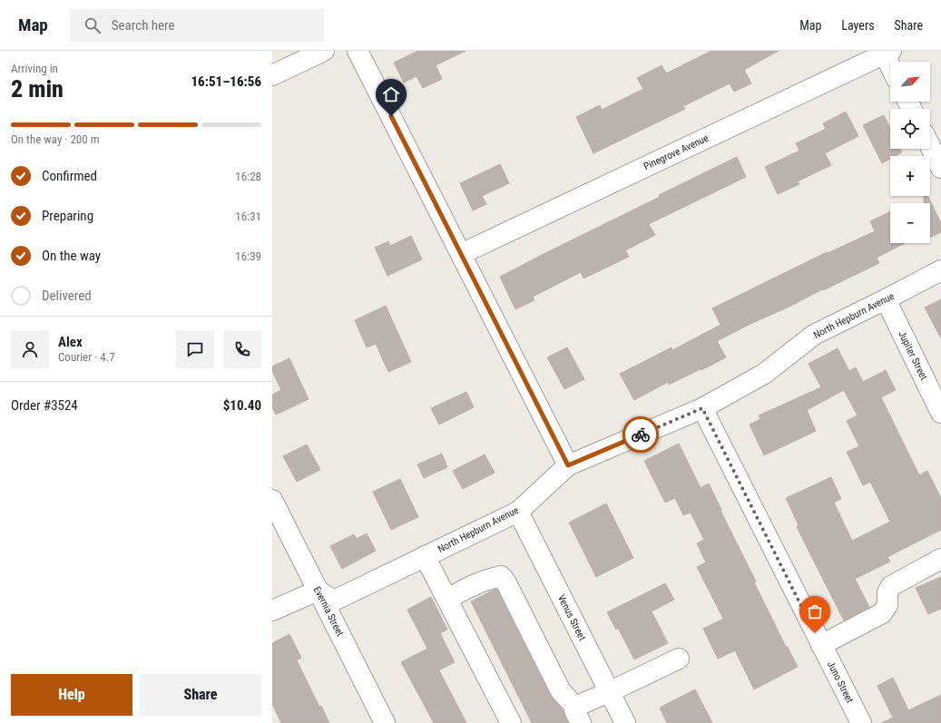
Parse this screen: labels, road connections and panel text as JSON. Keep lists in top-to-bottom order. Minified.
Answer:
{"streets":{"street":["Pinegrove Avenue","North Hepburn Avenue","Jupiter Street","Evernia Street","Venus Street","Juno Street"]},"crossings":[["North Hepburn Avenue","Jupiter Street"],["North Hepburn Avenue","Evernia Street"],["North Hepburn Avenue","Venus Street"],["North Hepburn Avenue","Juno Street"]],"north":"top right","page":{"header":"Map","search":"Search here","nav":["Map","Layers","Share"],"heading":["2 min","Arriving in","16:51–16:56"],"panel":["Alex","Courier · 4.7","Order #3524","$10.40"],"map_buttons":["+","−"],"bar":"On the way · 200 m","list":[["Confirmed","16:28"],["Preparing","16:31"],["On the way","16:39"],"Delivered"],"buttons":["Help","Share"]}}
